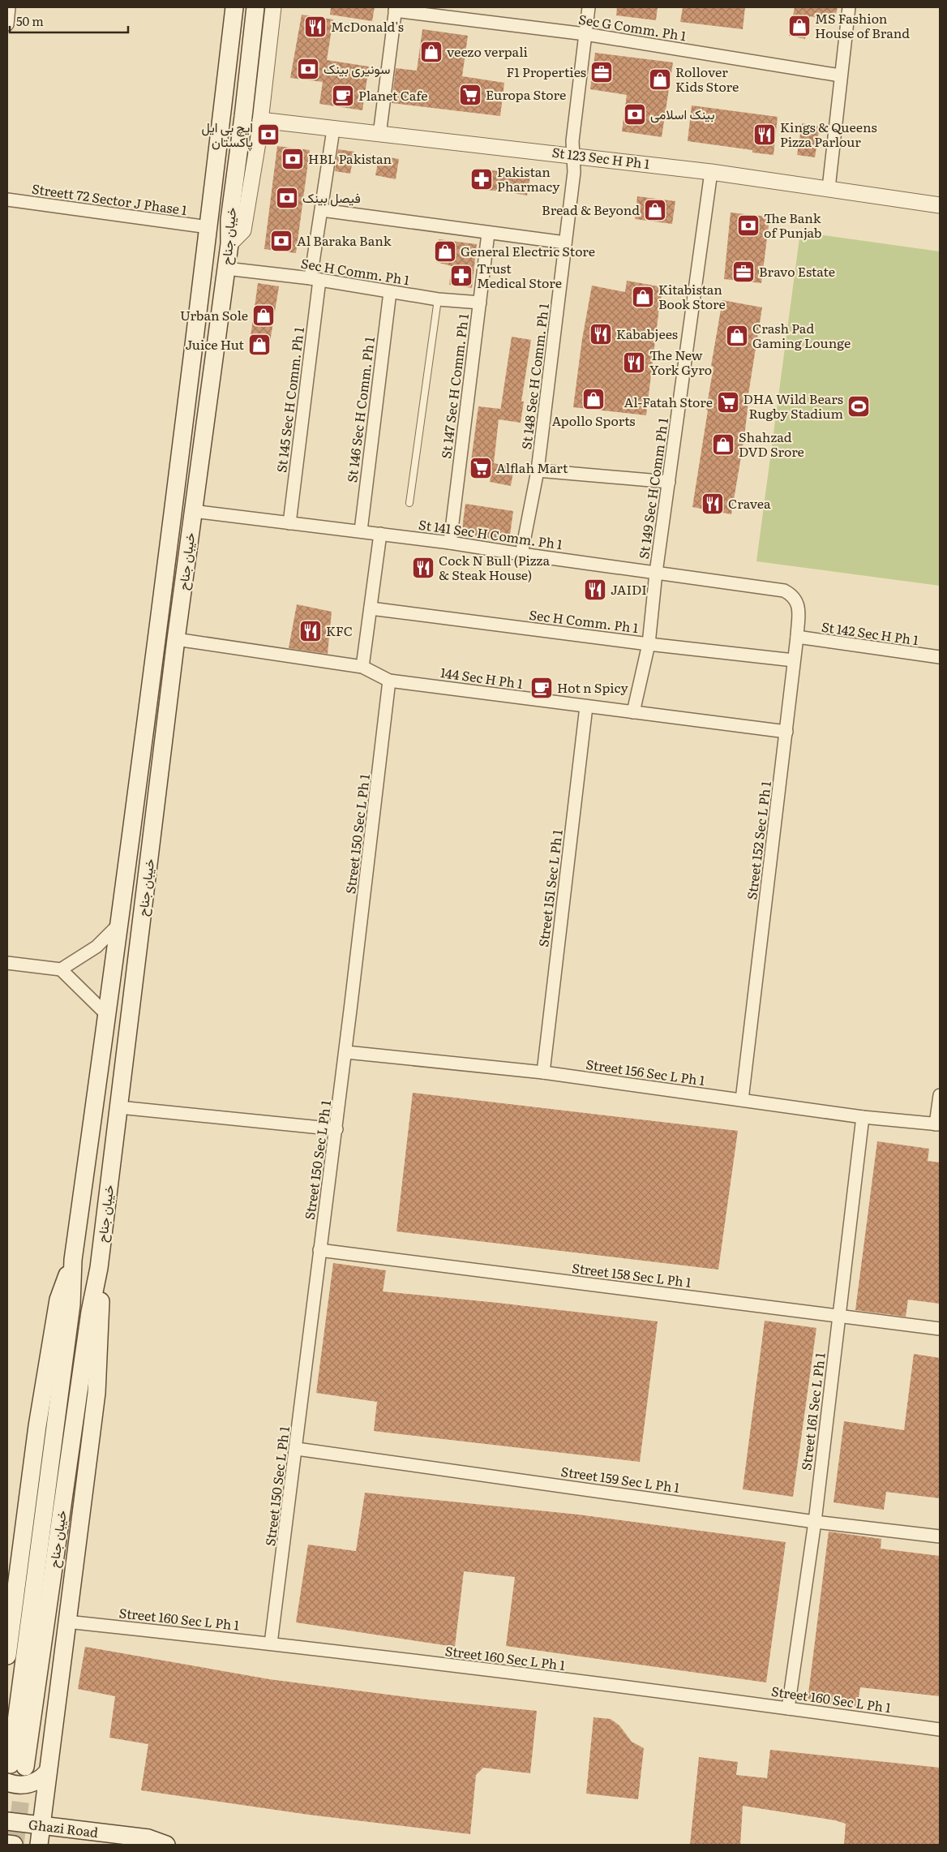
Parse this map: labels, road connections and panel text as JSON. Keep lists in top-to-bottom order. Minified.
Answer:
{"streets":{"main road":["خیبان جناح","Ghazi Road"],"street":["Sec G Comm. Ph 1","St 123 Sec H Ph 1","Streett 72 Sector J Phase 1","Sec H Comm. Ph 1","St 148 Sec H Comm. Ph 1","St 147 Sec H Comm. Ph 1","St 145 Sec H Comm. Ph 1","St 146 Sec H Comm. Ph 1","St 149 Sec H Comm Ph 1","St 141 Sec H Comm. Ph 1","St 142 Sec H Ph 1","144 Sec H Ph 1","Street 150 Sec L Ph 1","Street 152 Sec L Ph 1","Street 151 Sec L Ph 1","Street 156 Sec L Ph 1","Street 158 Sec L Ph 1","Street 161 Sec L Ph 1","Street 159 Sec L Ph 1","Street 160 Sec L Ph 1"]},"crossings":[["Sec G Comm. Ph 1","St 123 Sec H Ph 1"],["Sec G Comm. Ph 1","St 148 Sec H Comm. Ph 1"],["St 123 Sec H Ph 1","St 148 Sec H Comm. Ph 1"],["St 123 Sec H Ph 1","St 145 Sec H Comm. Ph 1"],["St 123 Sec H Ph 1","St 149 Sec H Comm Ph 1"],["Streett 72 Sector J Phase 1","خیبان جناح"],["خیبان جناح","Sec H Comm. Ph 1"],["خیبان جناح","St 141 Sec H Comm. Ph 1"],["خیبان جناح","144 Sec H Ph 1"],["Sec H Comm. Ph 1","St 147 Sec H Comm. Ph 1"],["Sec H Comm. Ph 1","St 145 Sec H Comm. Ph 1"],["Sec H Comm. Ph 1","St 146 Sec H Comm. Ph 1"],["Sec H Comm. Ph 1","St 149 Sec H Comm Ph 1"],["Sec H Comm. Ph 1","Street 152 Sec L Ph 1"],["St 148 Sec H Comm. Ph 1","St 141 Sec H Comm. Ph 1"],["St 147 Sec H Comm. Ph 1","St 141 Sec H Comm. Ph 1"],["St 145 Sec H Comm. Ph 1","St 141 Sec H Comm. Ph 1"],["St 146 Sec H Comm. Ph 1","St 141 Sec H Comm. Ph 1"],["St 149 Sec H Comm Ph 1","St 141 Sec H Comm. Ph 1"],["St 149 Sec H Comm Ph 1","144 Sec H Ph 1"],["St 141 Sec H Comm. Ph 1","Street 152 Sec L Ph 1"],["St 142 Sec H Ph 1","Street 152 Sec L Ph 1"],["144 Sec H Ph 1","Street 150 Sec L Ph 1"],["144 Sec H Ph 1","Street 152 Sec L Ph 1"],["144 Sec H Ph 1","Street 151 Sec L Ph 1"],["Street 150 Sec L Ph 1","Street 156 Sec L Ph 1"],["Street 150 Sec L Ph 1","Street 158 Sec L Ph 1"],["Street 150 Sec L Ph 1","Street 159 Sec L Ph 1"],["Street 150 Sec L Ph 1","Street 160 Sec L Ph 1"],["Street 152 Sec L Ph 1","Street 156 Sec L Ph 1"],["Street 151 Sec L Ph 1","Street 156 Sec L Ph 1"],["Street 156 Sec L Ph 1","Street 161 Sec L Ph 1"],["Street 158 Sec L Ph 1","Street 161 Sec L Ph 1"],["Street 161 Sec L Ph 1","Street 159 Sec L Ph 1"],["Street 161 Sec L Ph 1","Street 160 Sec L Ph 1"]],"places":{"shop":["MS Fashion House of Brand","veezo verpali","Rollover Kids Store","Bread & Beyond","General Electric Store","Kitabistan Book Store","Urban Sole","Crash Pad Gaming Lounge","Juice Hut","Apollo Sports","Shahzad DVD Srore"],"restaurant":["McDonald's","Kings & Queens Pizza Parlour","Kababjees","The New York Gyro","Cravea","Cock N Bull (Pizza & Steak House)","JAIDI","KFC"],"bank":["سونیری بینک","بینک اسلامی","ایچ بی ایل پاکستان","HBL Pakistan","فیصل بینک","The Bank of Punjab","Al Baraka Bank"],"office":["F1 Properties","Bravo Estate"],"supermarket":["Europa Store","Al-Fatah Store","Alflah Mart"],"cafe":["Planet Cafe","Hot n Spicy"],"pharmacy":["Pakistan Pharmacy","Trust Medical Store"],"sports":["DHA Wild Bears Rugby Stadium"]},"scale_bar":"50 m"}
